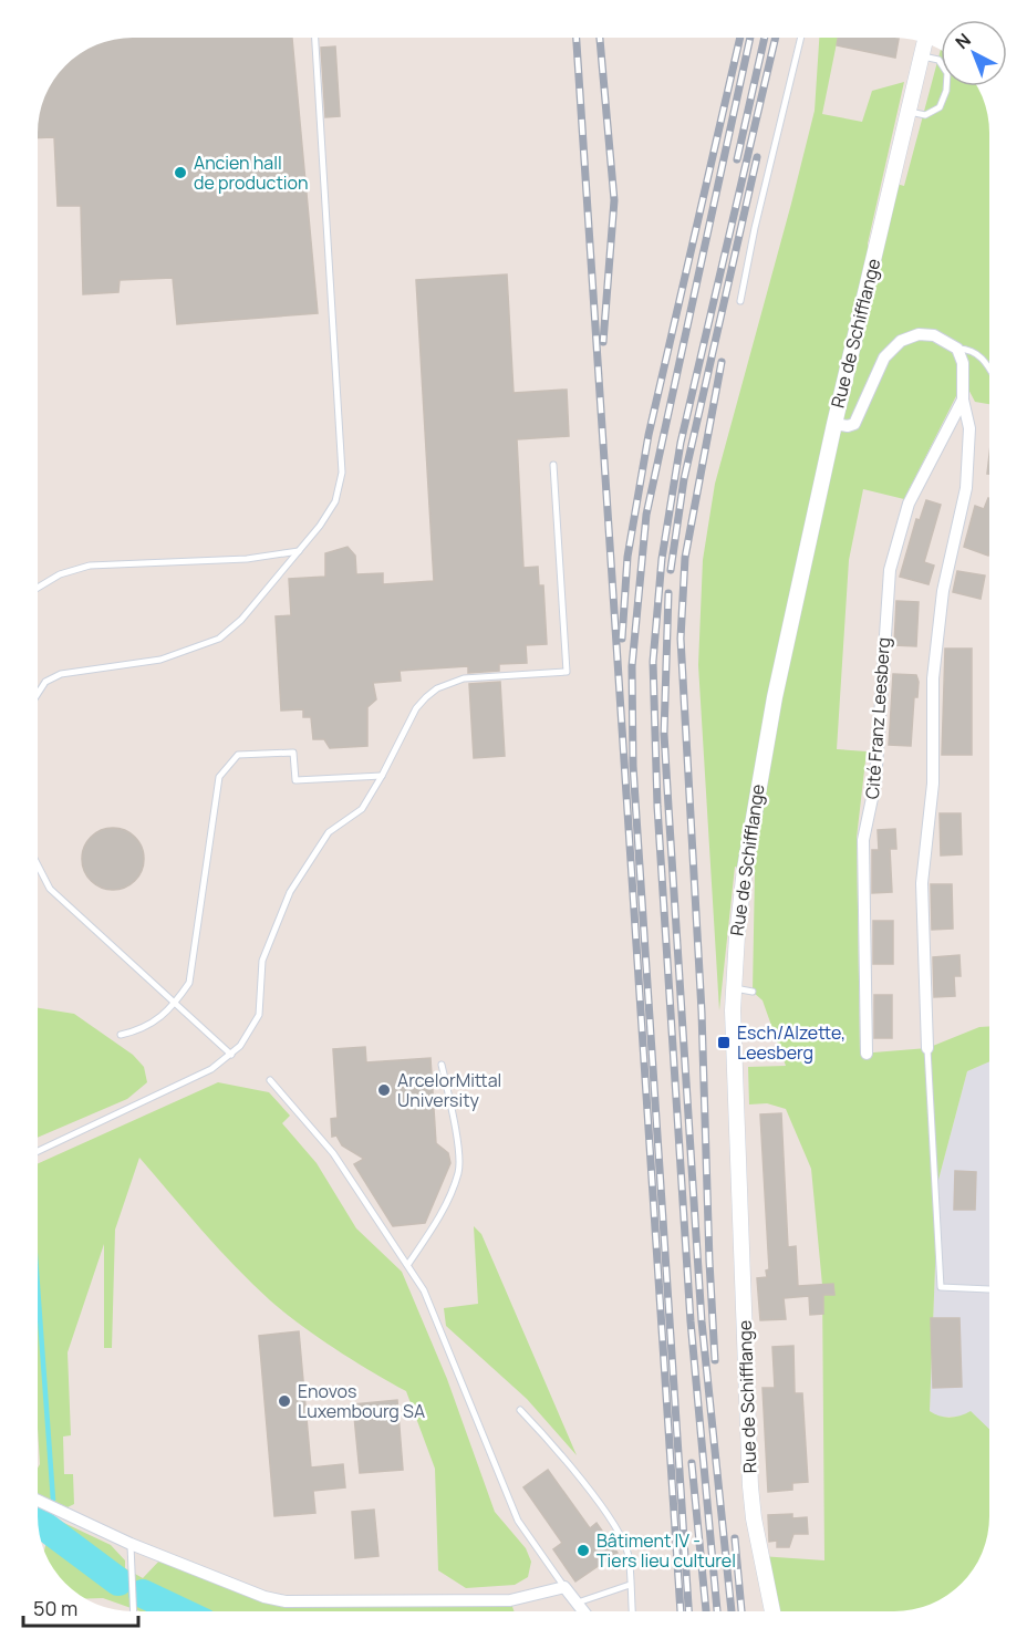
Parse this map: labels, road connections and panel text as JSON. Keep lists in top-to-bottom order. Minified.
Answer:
{"streets":{"street":["Rue de Schifflange","Cité Franz Leesberg"]},"places":{"other":["Ancien hall de production","ArcelorMittal University","Enovos Luxembourg SA","Bâtiment IV - Tiers lieu culturel"],"transit":["Esch/Alzette, Leesberg"]},"scale_bar":"50 m","north":"top left"}
